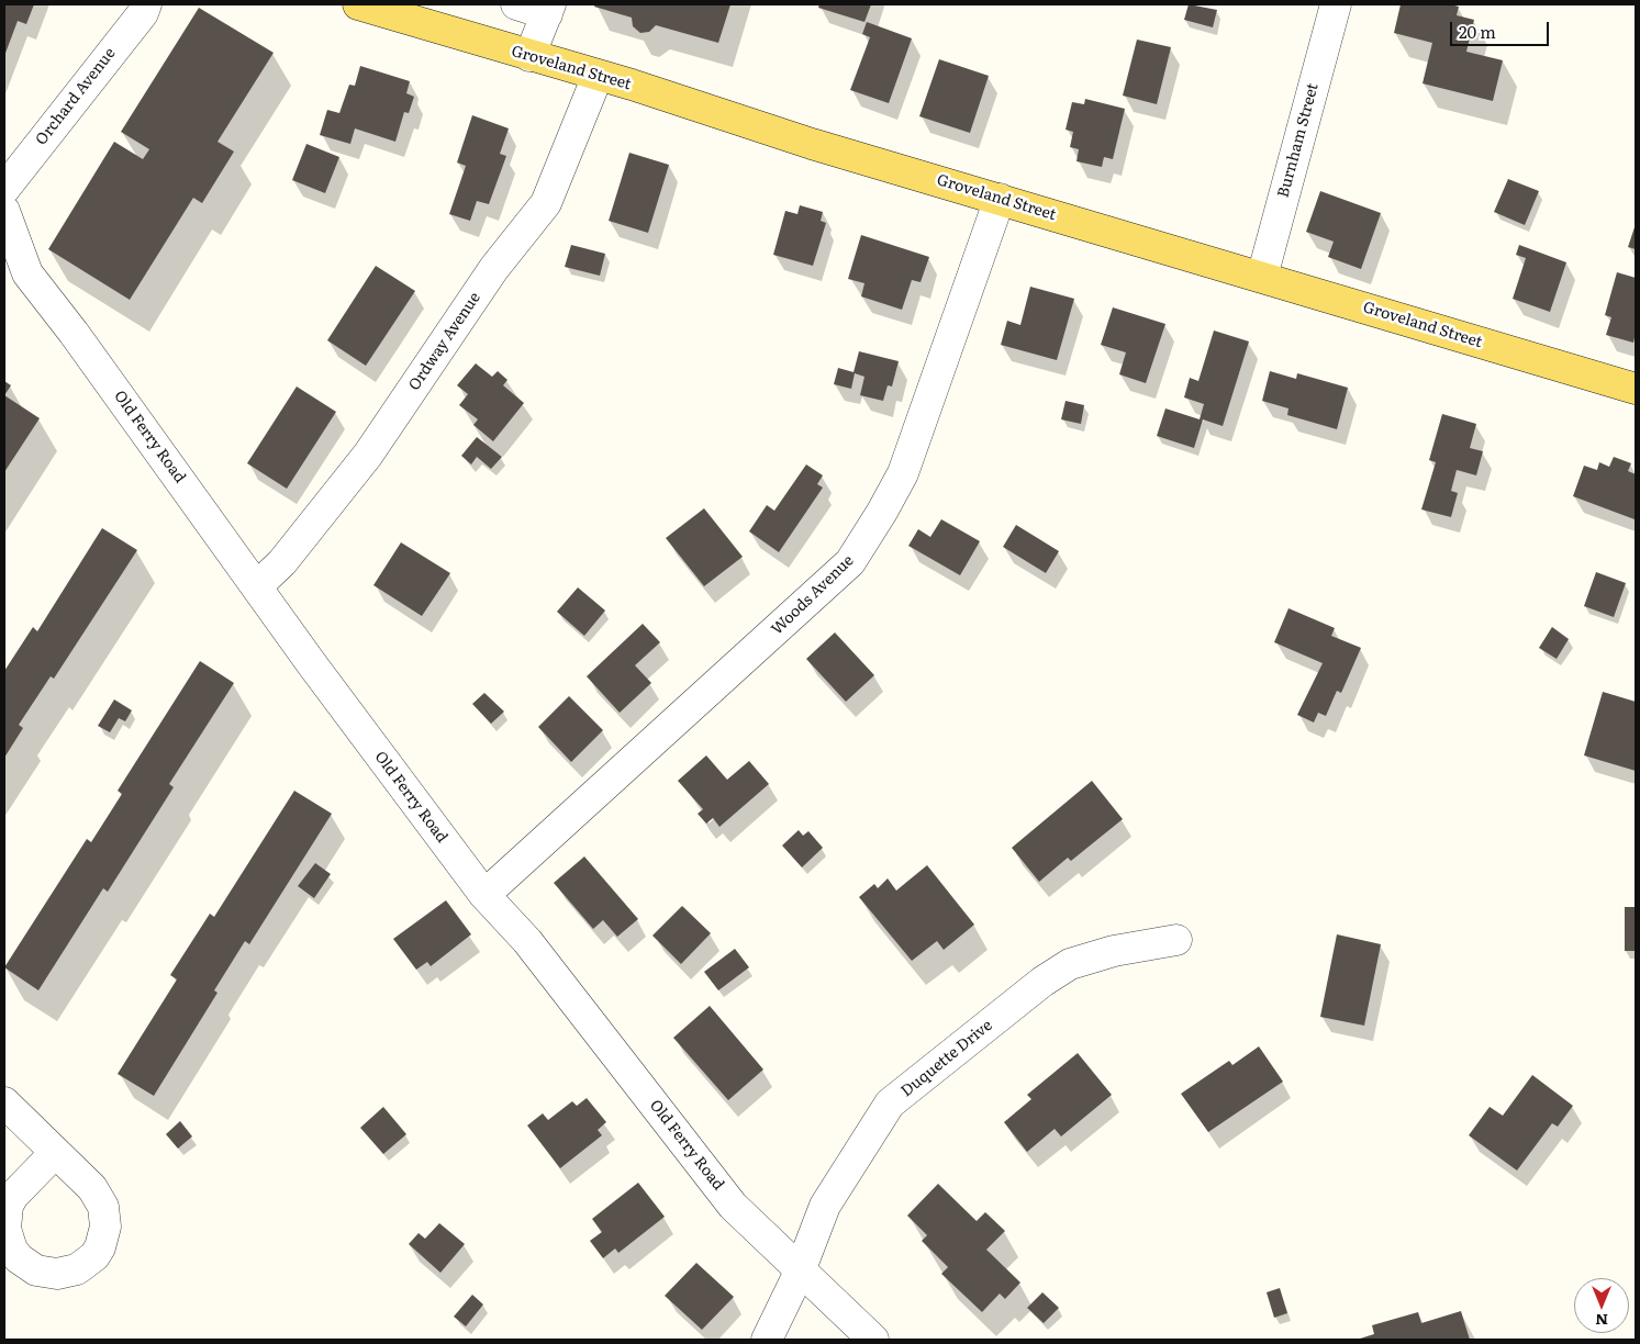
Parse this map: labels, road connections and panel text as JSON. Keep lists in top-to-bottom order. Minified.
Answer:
{"streets":{"main road":["Groveland Street"],"street":["Orchard Avenue","Burnham Street","Ordway Avenue","Old Ferry Road","Woods Avenue","Duquette Drive"]},"crossings":[["Groveland Street","Burnham Street"],["Groveland Street","Ordway Avenue"],["Groveland Street","Woods Avenue"],["Ordway Avenue","Old Ferry Road"],["Old Ferry Road","Woods Avenue"],["Old Ferry Road","Duquette Drive"]],"scale_bar":"20 m","north":"bottom"}
